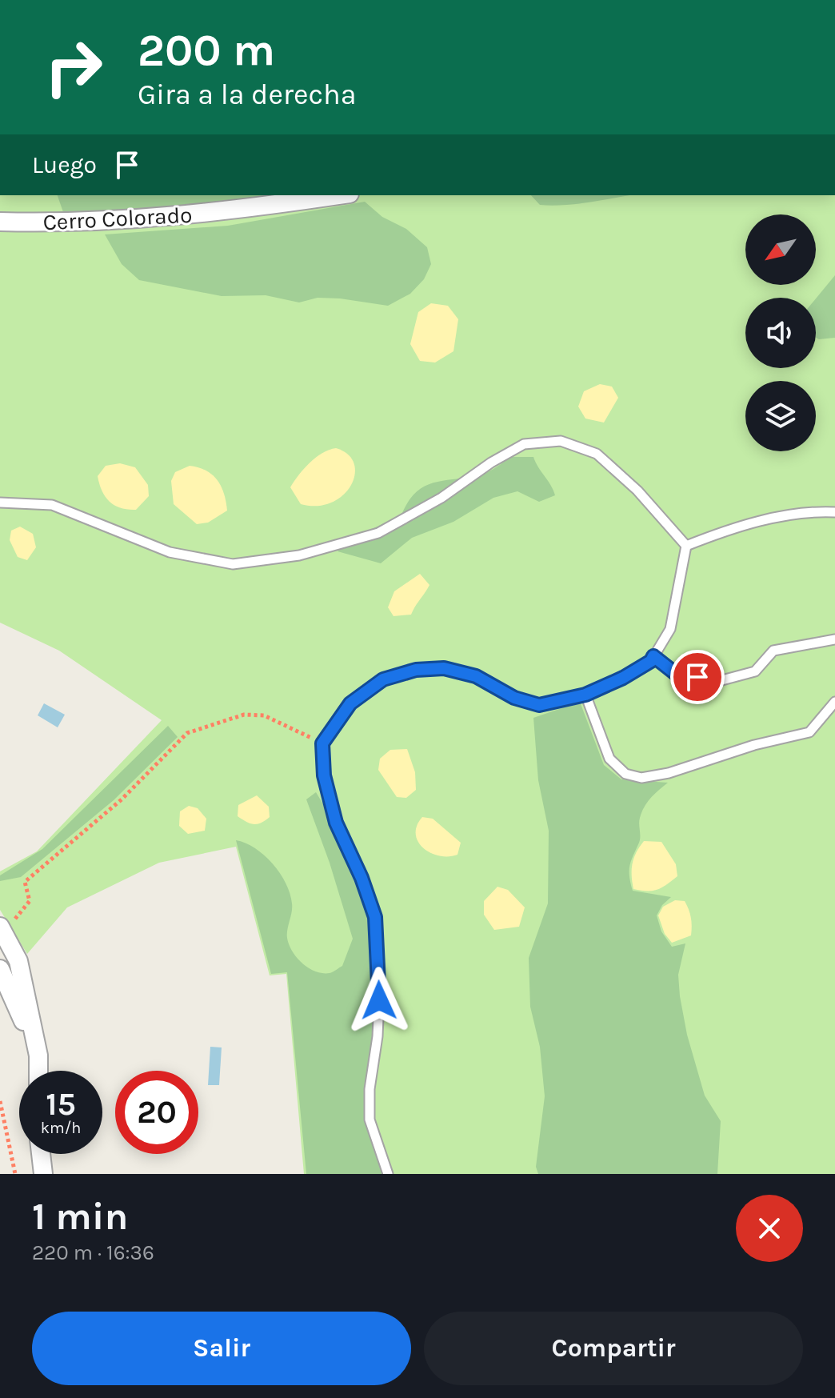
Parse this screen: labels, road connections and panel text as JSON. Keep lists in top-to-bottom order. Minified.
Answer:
{"streets":{"street":["Cerro Colorado"]},"north":"bottom left","page":{"turn":["200 m","Gira a la derecha"],"then":"Luego","speed":"15 km/h","limit":"20","heading":["1 min","220 m · 16:36"],"buttons":["Salir","Compartir"]}}
